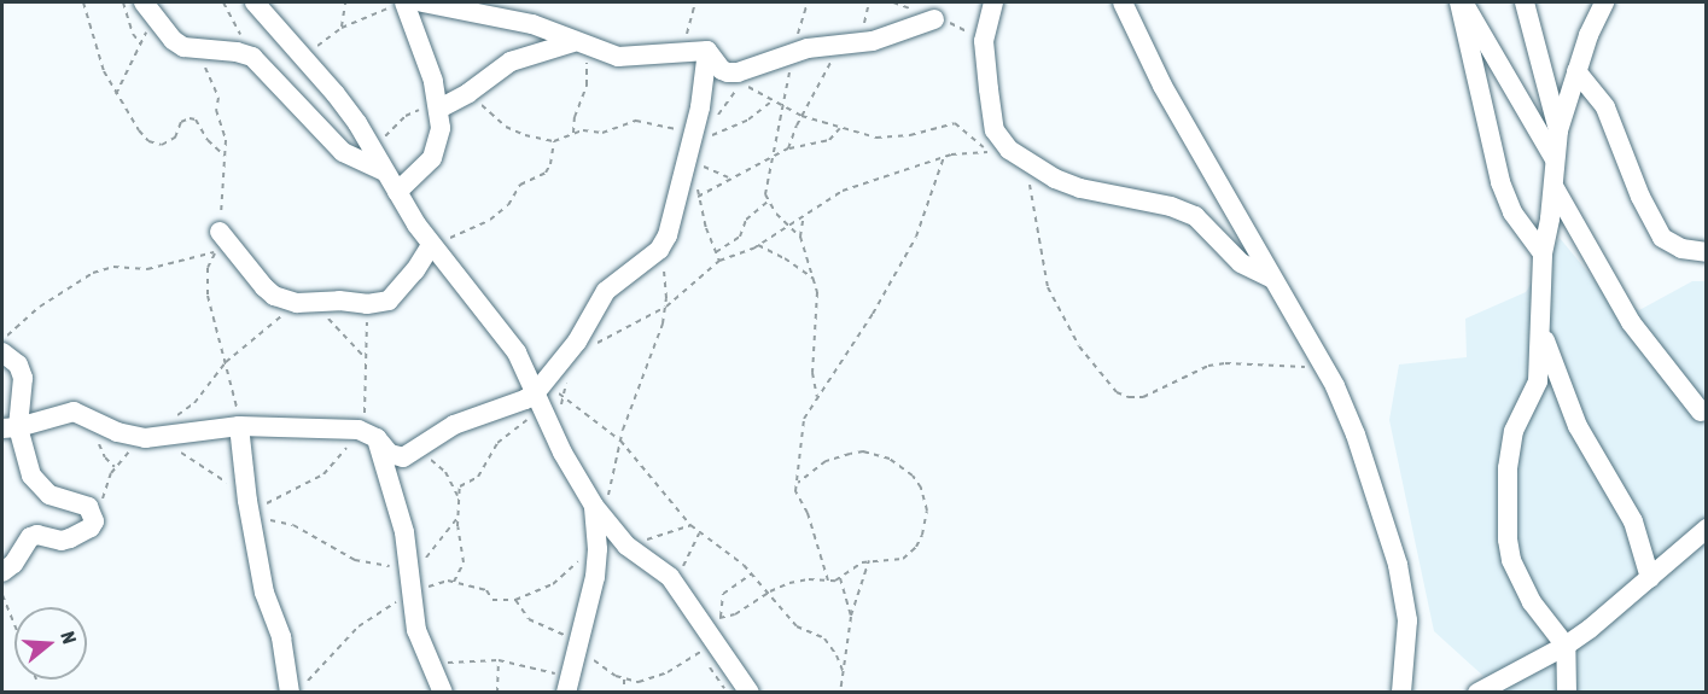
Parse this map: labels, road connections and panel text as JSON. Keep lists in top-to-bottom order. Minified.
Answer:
{"north":"right"}
